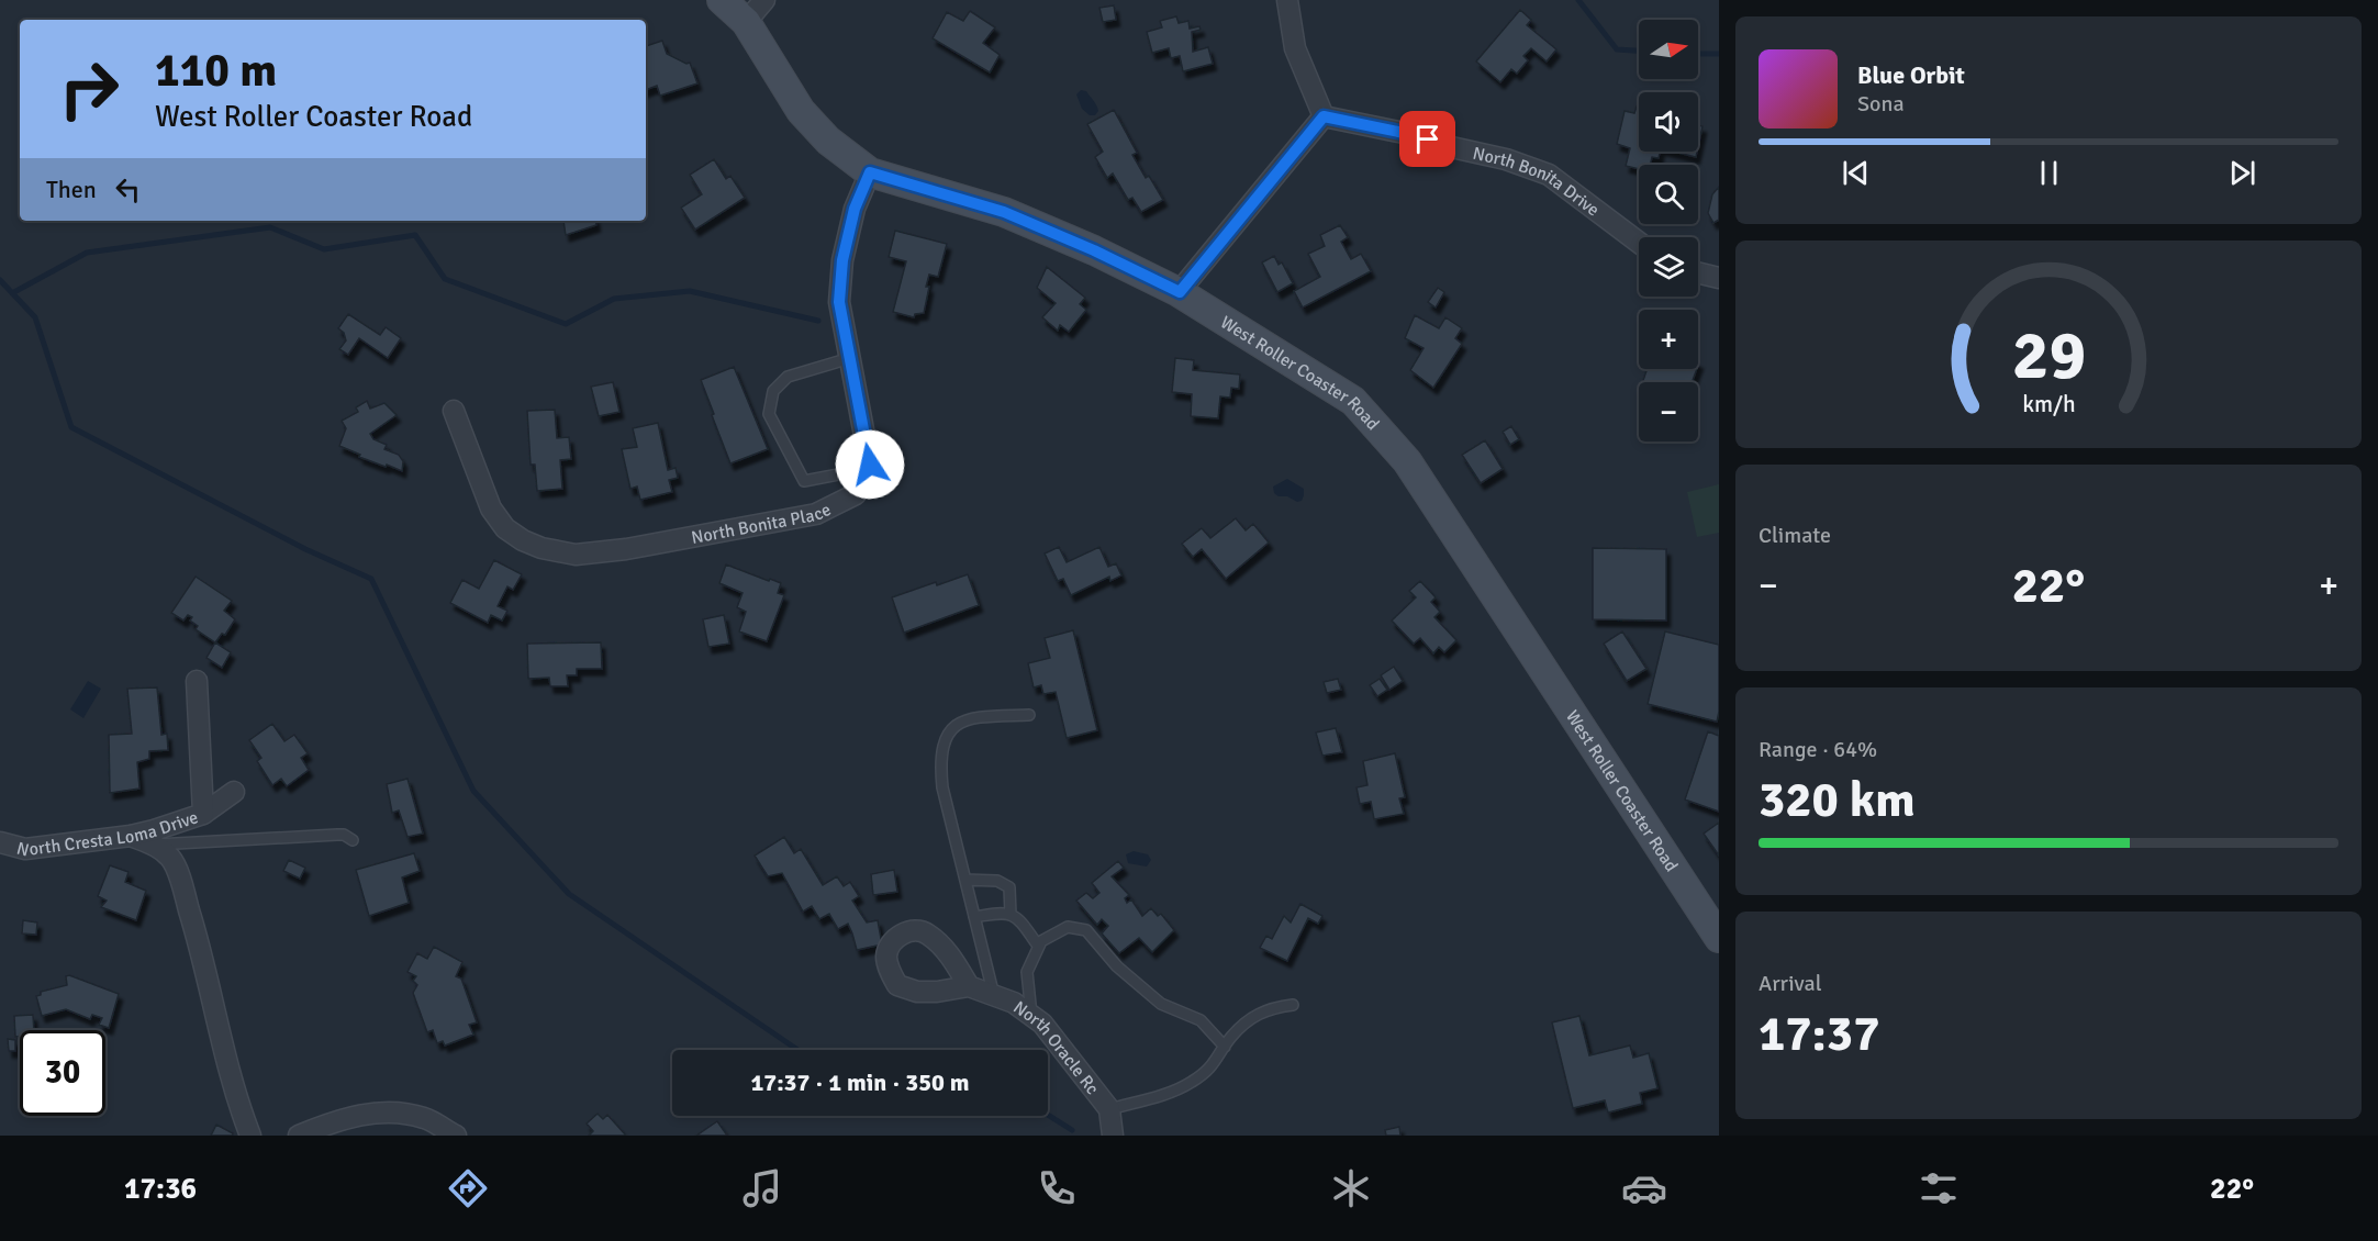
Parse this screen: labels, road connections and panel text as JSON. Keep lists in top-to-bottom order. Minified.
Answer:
{"streets":{"street":["North Bonita Drive","West Roller Coaster Road","North Bonita Place","North Cresta Loma Drive","North Oracle Rc"]},"north":"right","page":{"map_buttons":["+","−"],"turn":["110 m","West Roller Coaster Road"],"song":["Blue Orbit","Sona"],"then":"Then","tile":["Climate",["Range · 64%","320 km"],["Arrival","17:37"]],"heat":["−","22°","+"],"limit":"30","trip":"17:37 · 1 min · 350 m","tabs":["17:36","22°"],"gauge":["29","km/h"]}}
